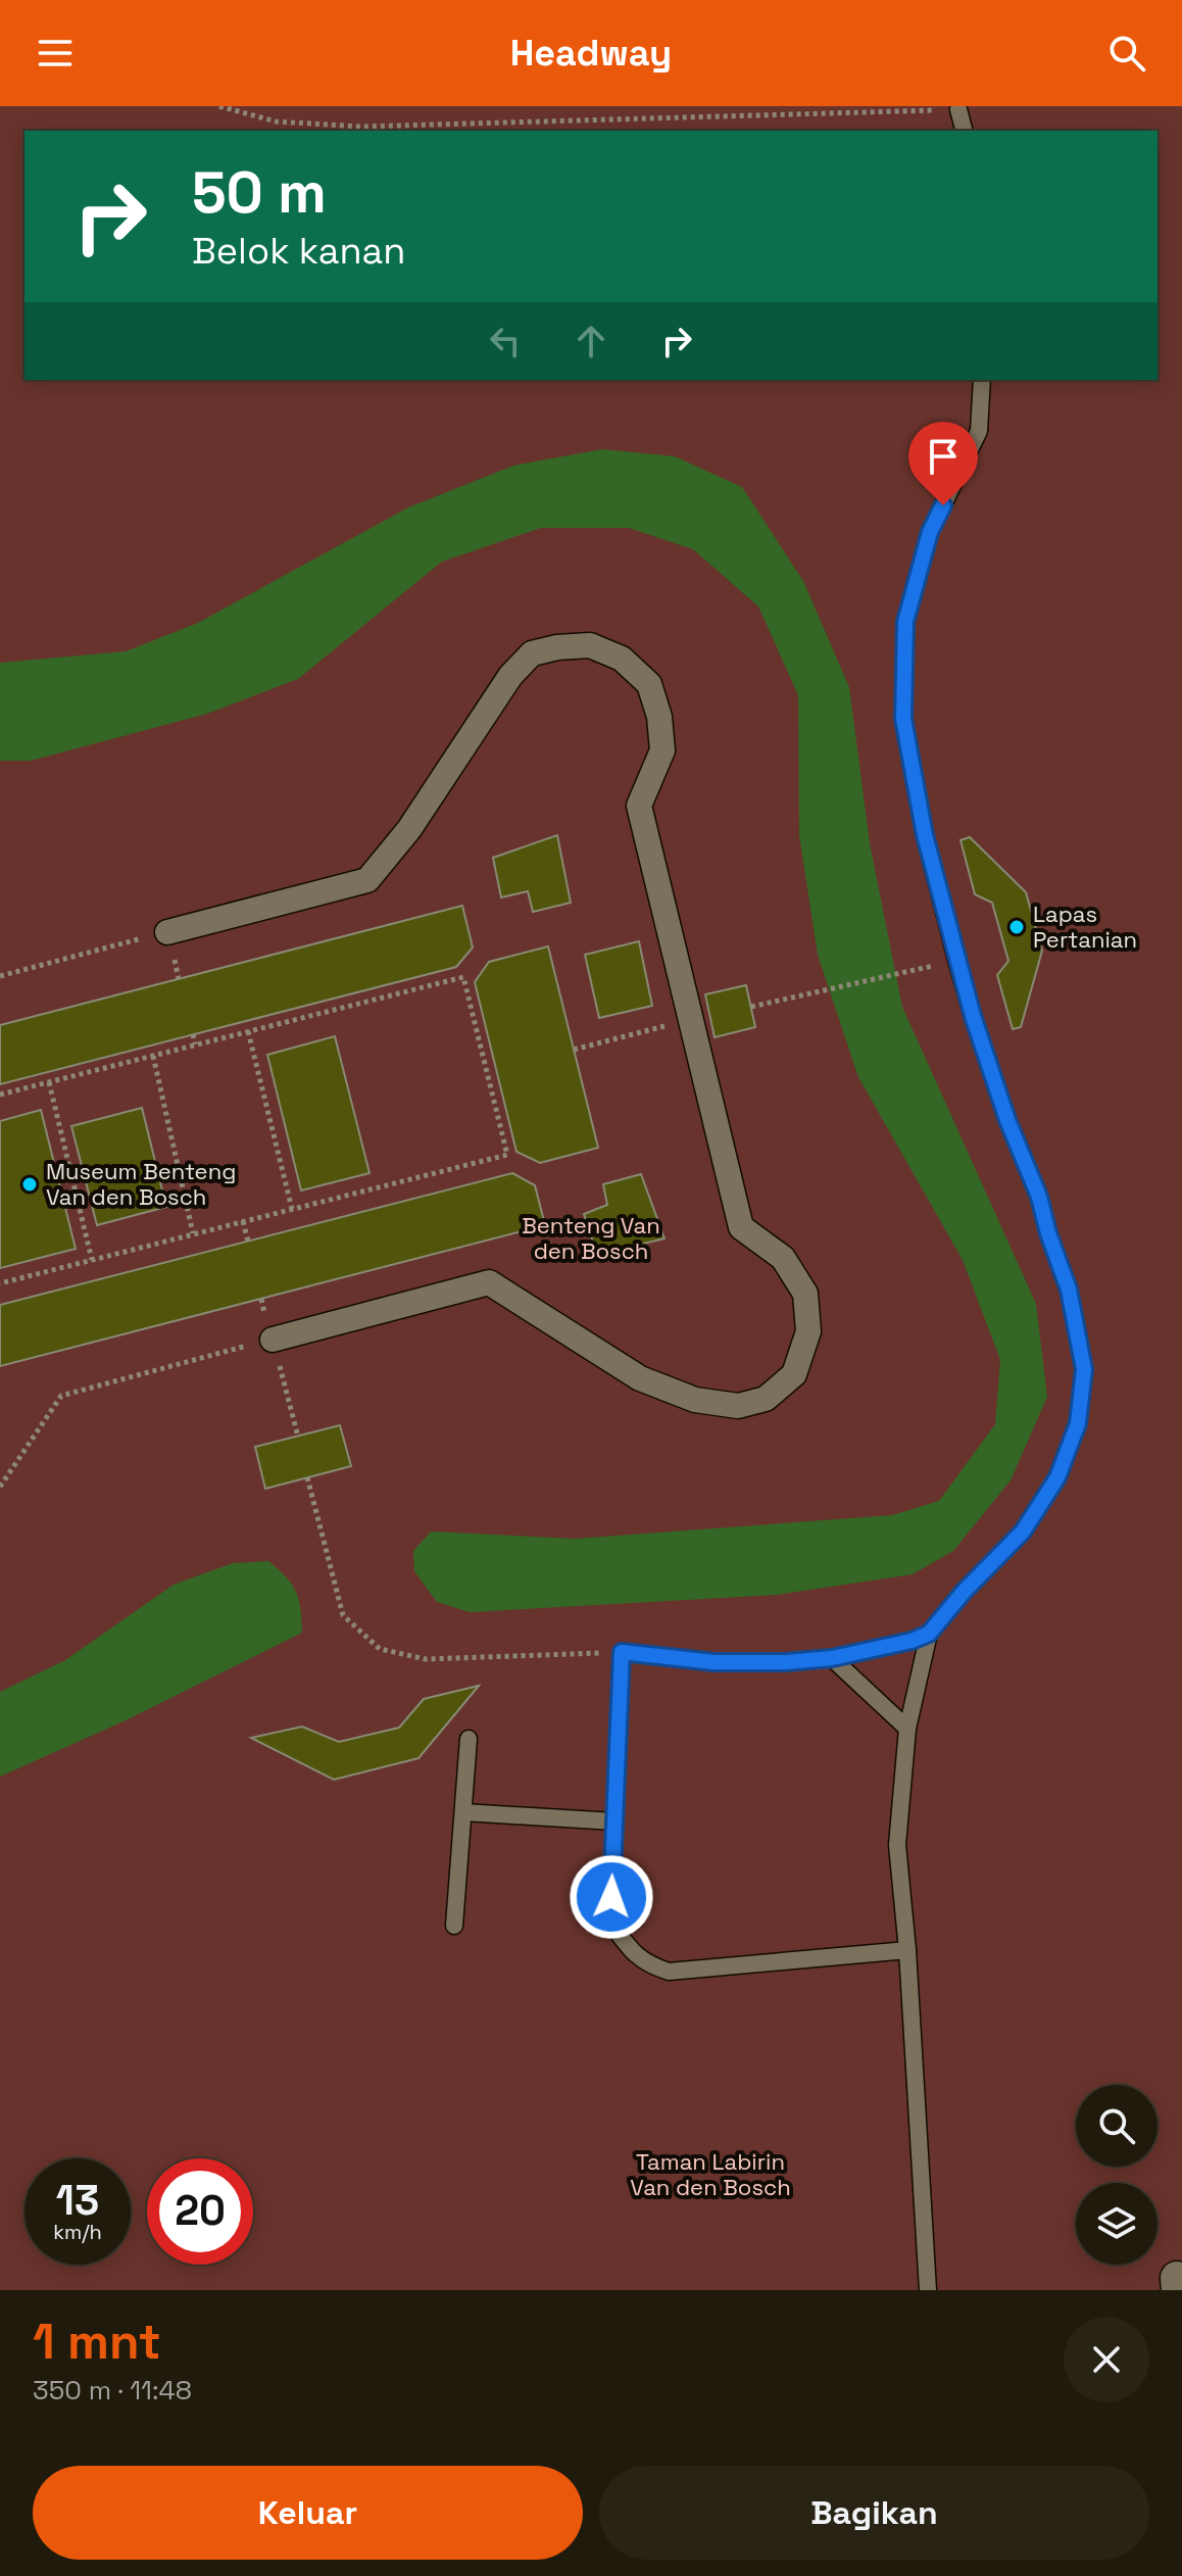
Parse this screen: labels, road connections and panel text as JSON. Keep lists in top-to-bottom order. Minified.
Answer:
{"parks":["Benteng Van den Bosch","Taman Labirin Van den Bosch"],"places":["Lapas Pertanian","Museum Benteng Van den Bosch"],"page":{"header":"Headway","turn":["50 m","Belok kanan"],"speed":"13 km/h","limit":"20","heading":["1 mnt","350 m · 11:48"],"buttons":["Keluar","Bagikan"]}}
